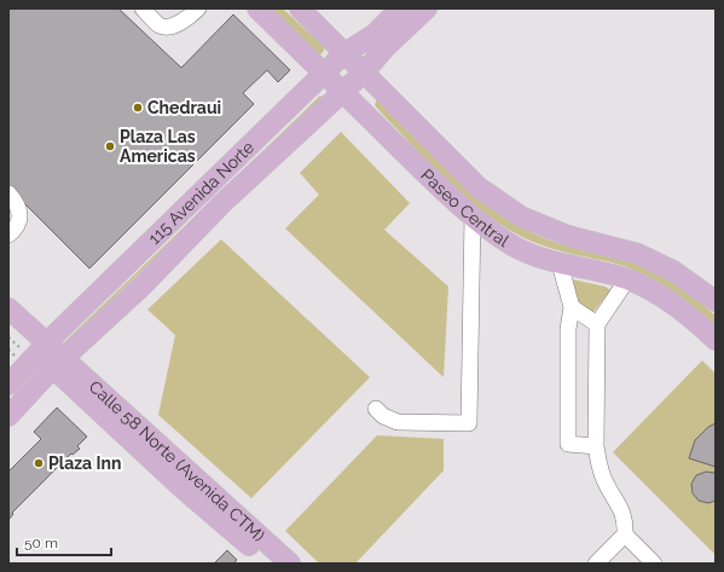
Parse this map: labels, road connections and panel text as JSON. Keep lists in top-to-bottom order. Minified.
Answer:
{"streets":{"main road":["115 Avenida Norte","Paseo Central","Calle 58 Norte (Avenida CTM)"]},"crossings":[["115 Avenida Norte","Paseo Central"],["115 Avenida Norte","Calle 58 Norte (Avenida CTM)"]],"places":["Chedraui","Plaza Las Americas","Plaza Inn"],"scale_bar":"50 m"}
